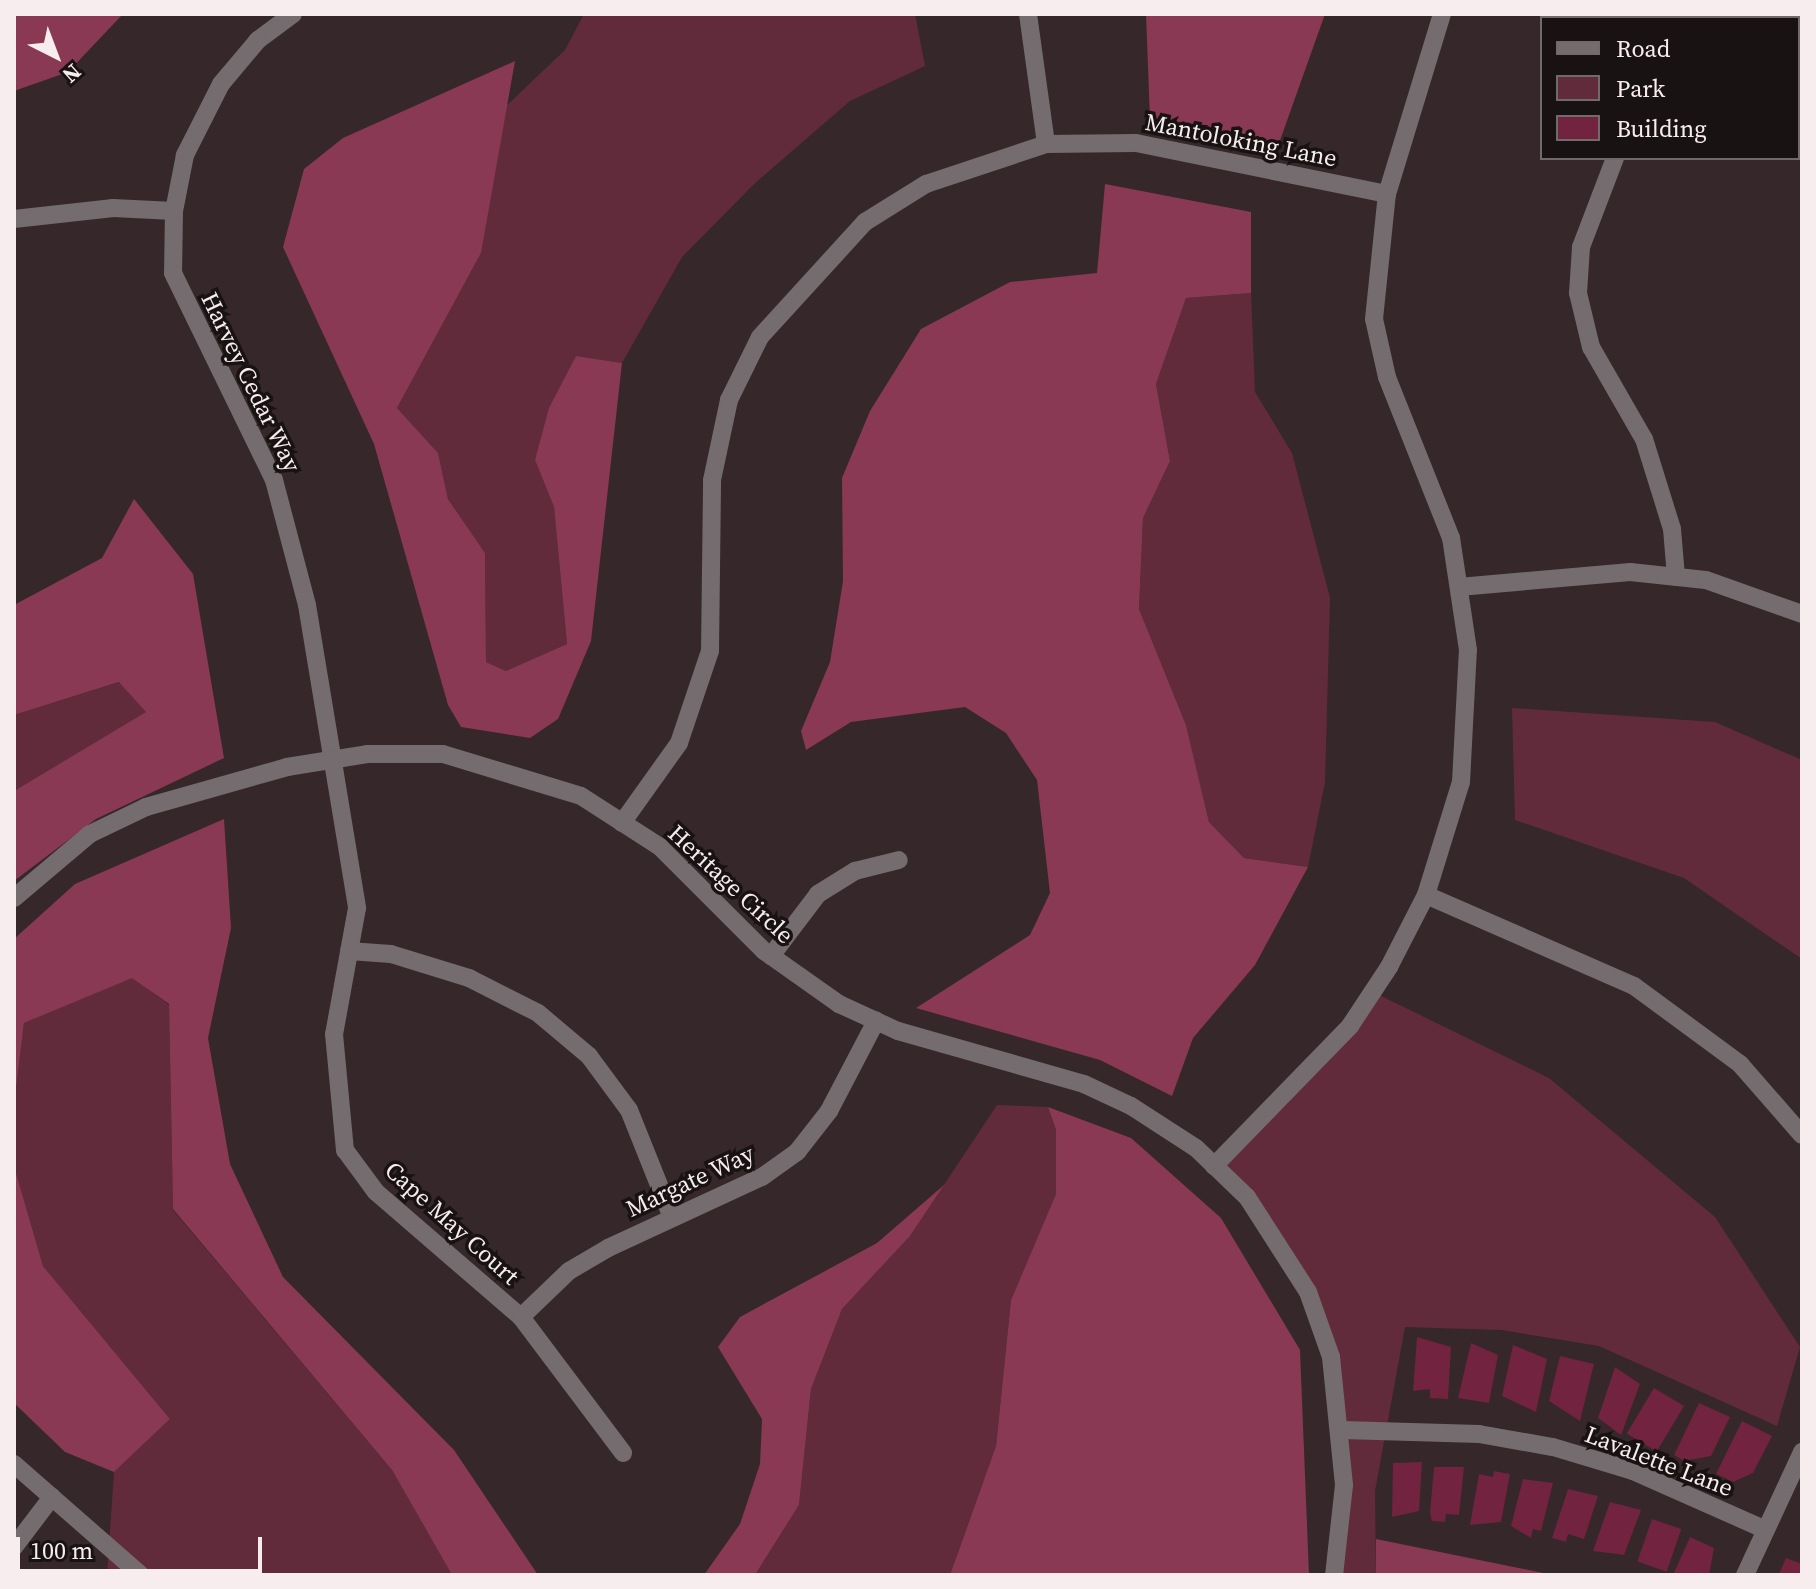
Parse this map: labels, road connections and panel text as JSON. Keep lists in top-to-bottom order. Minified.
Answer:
{"streets":{"street":["Mantoloking Lane","Harvey Cedar Way","Heritage Circle","Margate Way","Cape May Court","Lavalette Lane"]},"crossings":[["Mantoloking Lane","Heritage Circle"],["Harvey Cedar Way","Heritage Circle"],["Harvey Cedar Way","Cape May Court"],["Heritage Circle","Margate Way"],["Heritage Circle","Cape May Court"],["Heritage Circle","Lavalette Lane"],["Margate Way","Cape May Court"]],"legend":["Road","Park","Building"],"scale_bar":"100 m","north":"bottom right"}
